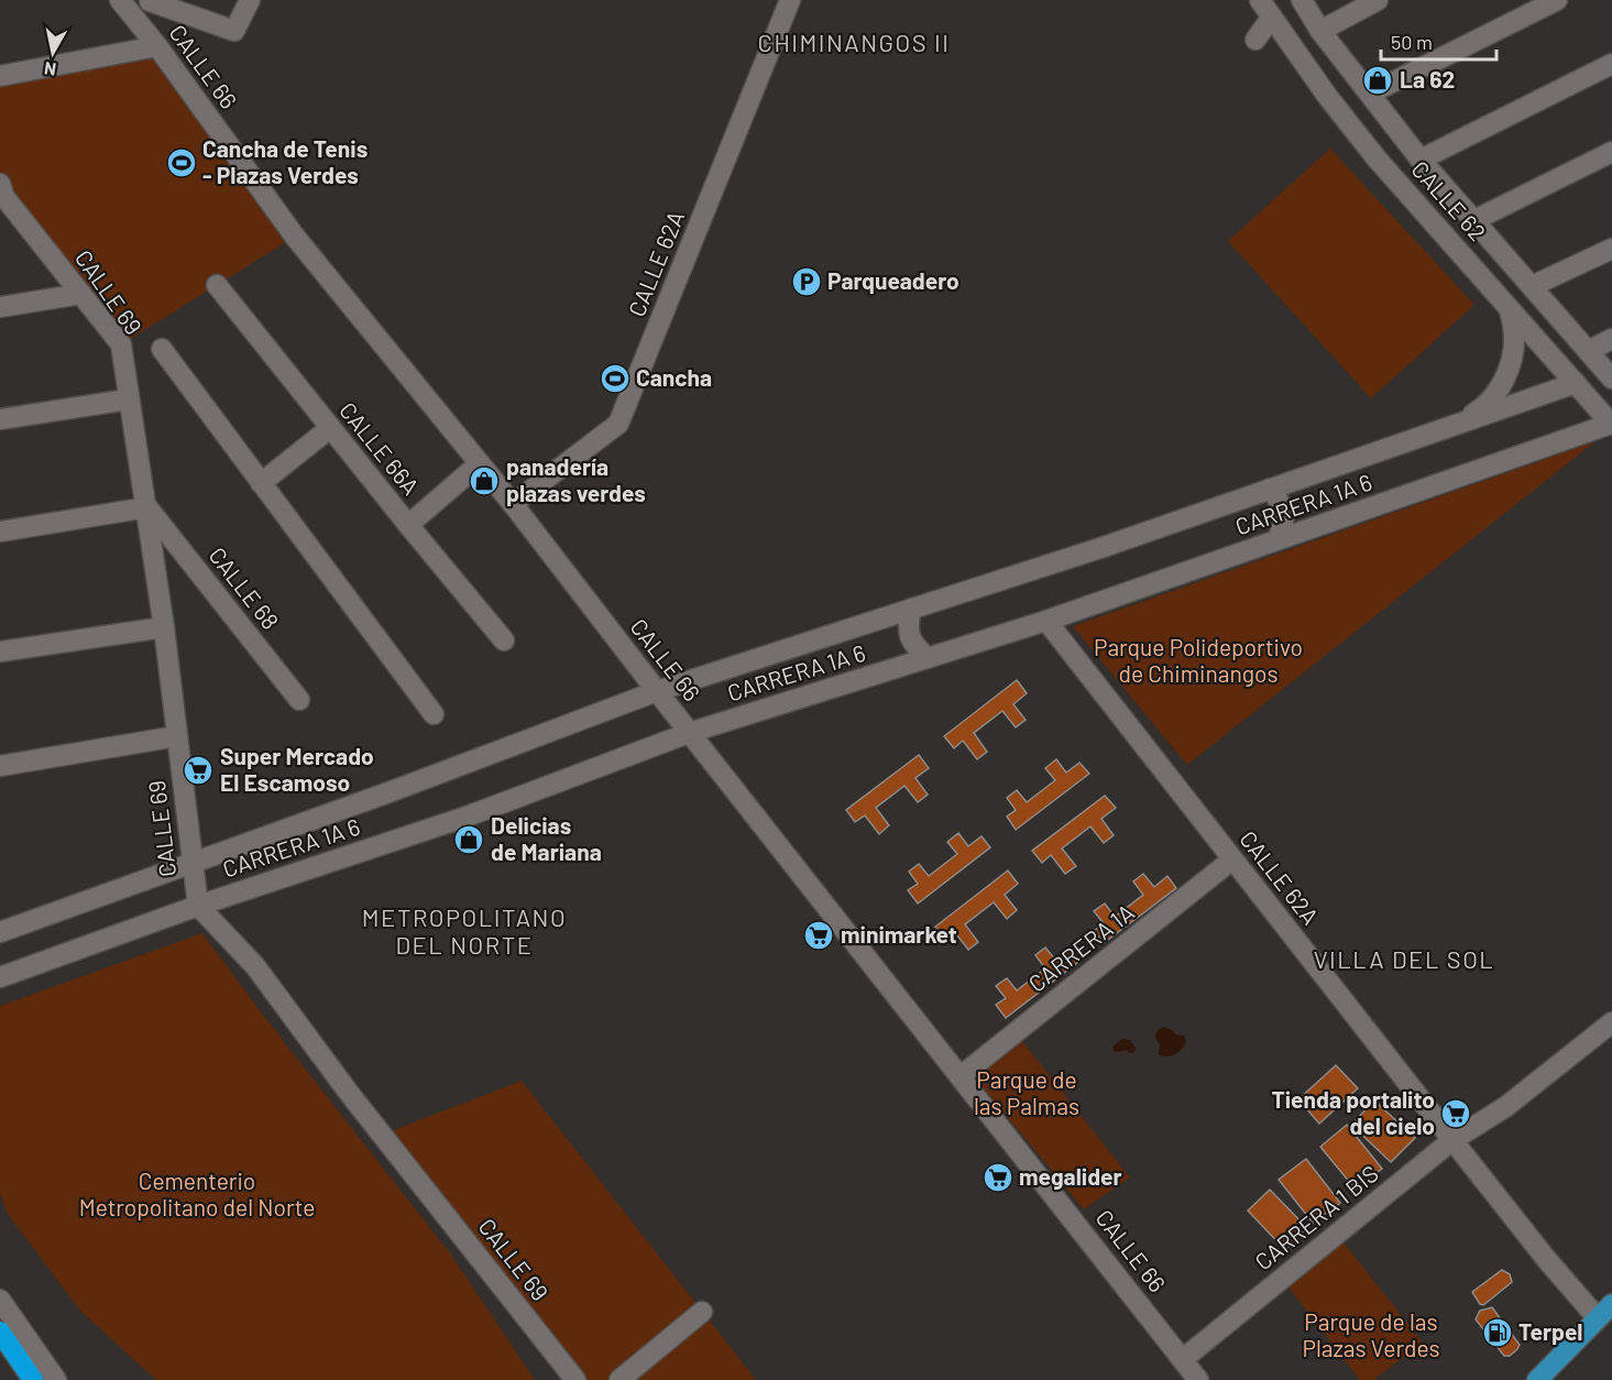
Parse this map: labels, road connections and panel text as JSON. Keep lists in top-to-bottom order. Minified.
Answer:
{"streets":{"street":["CALLE 66","CALLE 62","CALLE 62A","CALLE 69","CALLE 66A","CARRERA 1A 6","CALLE 68","CARRERA 1A","CARRERA 1 BIS"]},"crossings":[["CALLE 66","CALLE 62A"],["CALLE 66","CARRERA 1A 6"],["CALLE 66","CARRERA 1A"],["CALLE 66","CARRERA 1 BIS"],["CALLE 62","CARRERA 1A 6"],["CALLE 62A","CARRERA 1A 6"],["CALLE 62A","CARRERA 1A"],["CALLE 62A","CARRERA 1 BIS"],["CALLE 69","CARRERA 1A 6"],["CALLE 69","CALLE 68"]],"districts":["CHIMINANGOS II","METROPOLITANO DEL NORTE","VILLA DEL SOL"],"parks":["Parque Polideportivo de Chiminangos","Parque de las Palmas","Cementerio Metropolitano del Norte","Parque de las Plazas Verdes"],"places":{"shop":["La 62","panadería plazas verdes","Delicias de Mariana"],"sports":["Cancha de Tenis - Plazas Verdes","Cancha"],"parking":["Parqueadero"],"supermarket":["Super Mercado El Escamoso","minimarket","Tienda portalito del cielo","megalider"],"fuel station":["Terpel"]},"scale_bar":"50 m","north":"bottom"}
